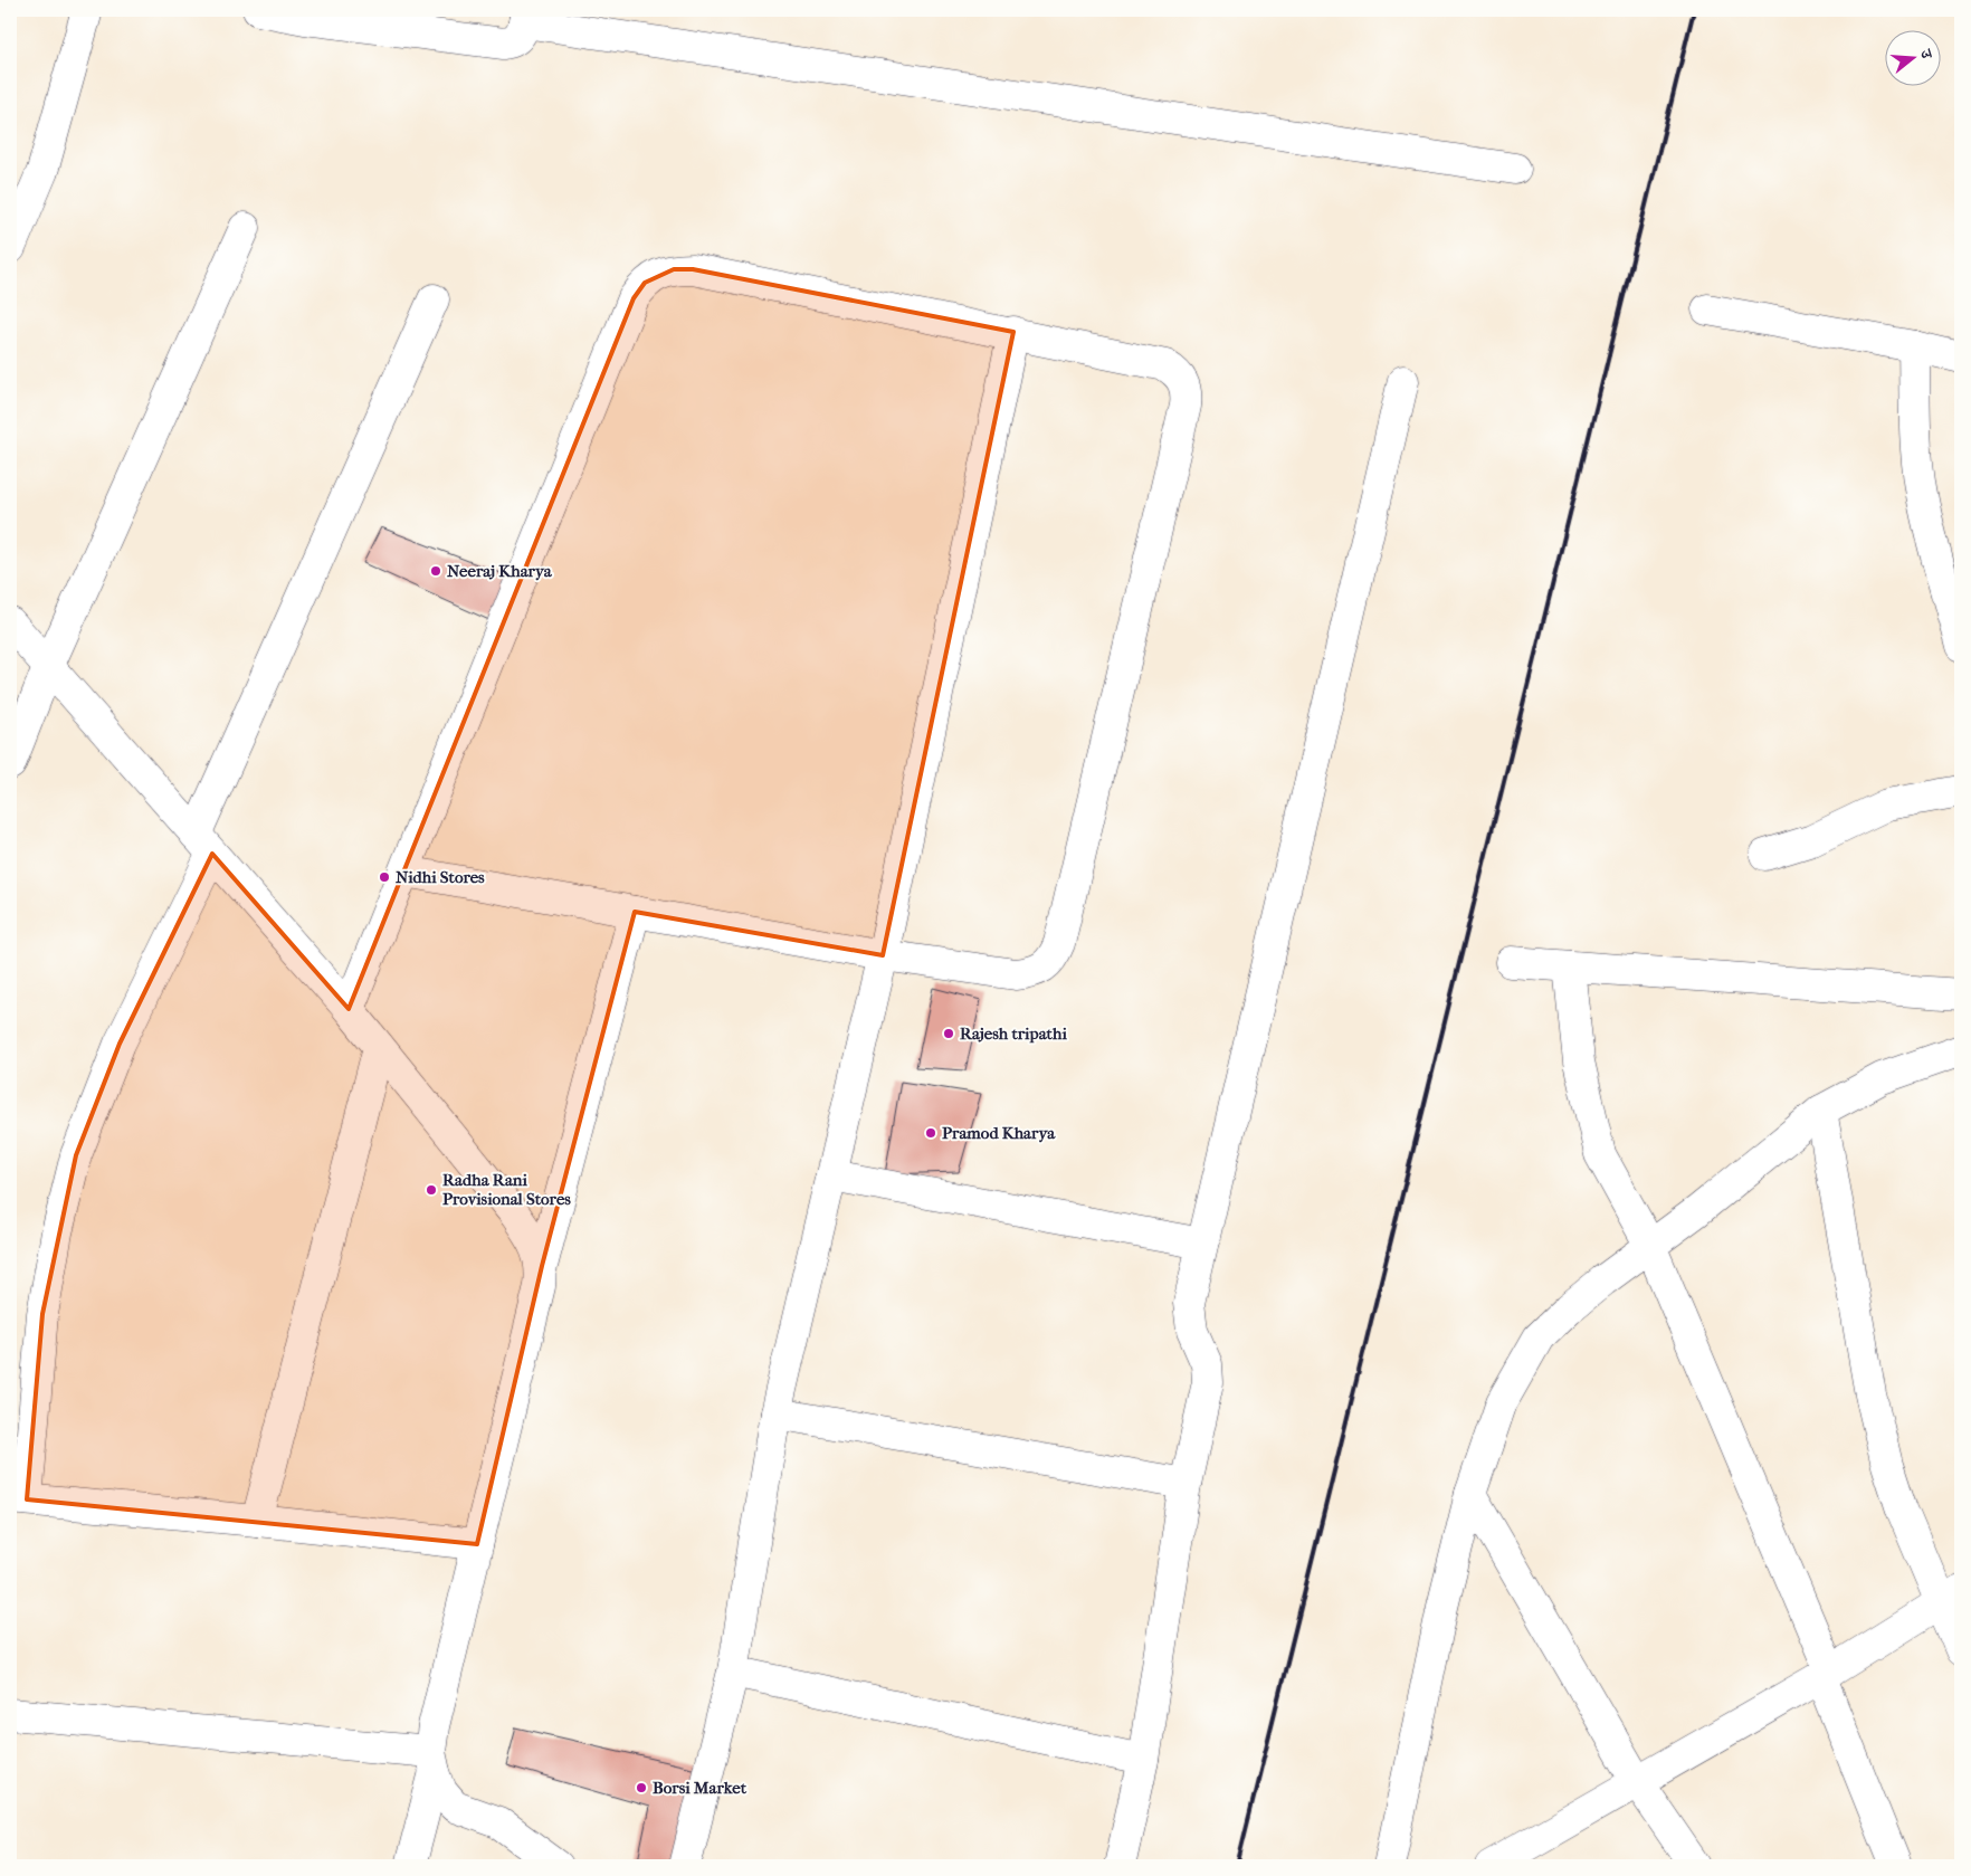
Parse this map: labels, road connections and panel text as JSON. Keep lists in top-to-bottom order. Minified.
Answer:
{"places":["Neeraj Kharya","Nidhi Stores","Rajesh tripathi","Pramod Kharya","Radha Rani Provisional Stores","Borsi Market"],"north":"right"}
